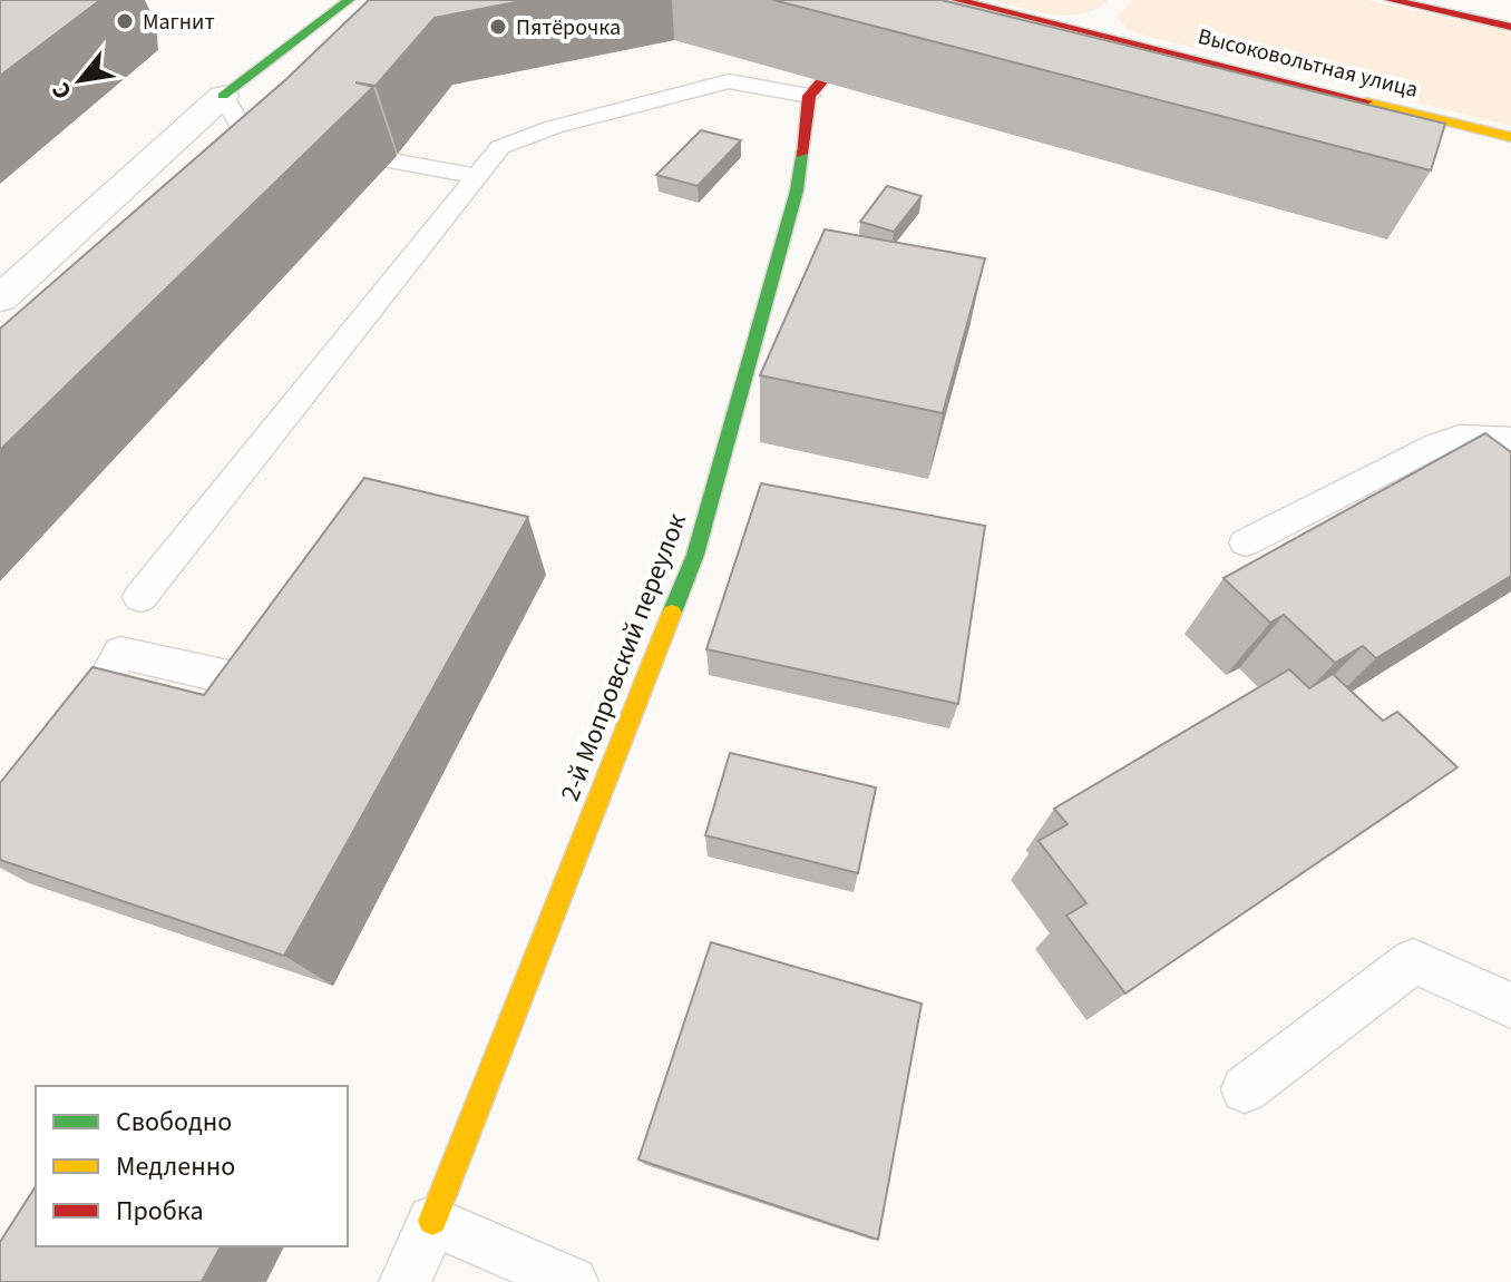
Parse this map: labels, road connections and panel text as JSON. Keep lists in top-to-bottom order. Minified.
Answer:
{"streets":{"street":["Высоковольтная улица","2-й Мопровский переулок"]},"places":["Магнит","Пятёрочка"],"legend":["Свободно","Медленно","Пробка"],"north":"bottom left"}
